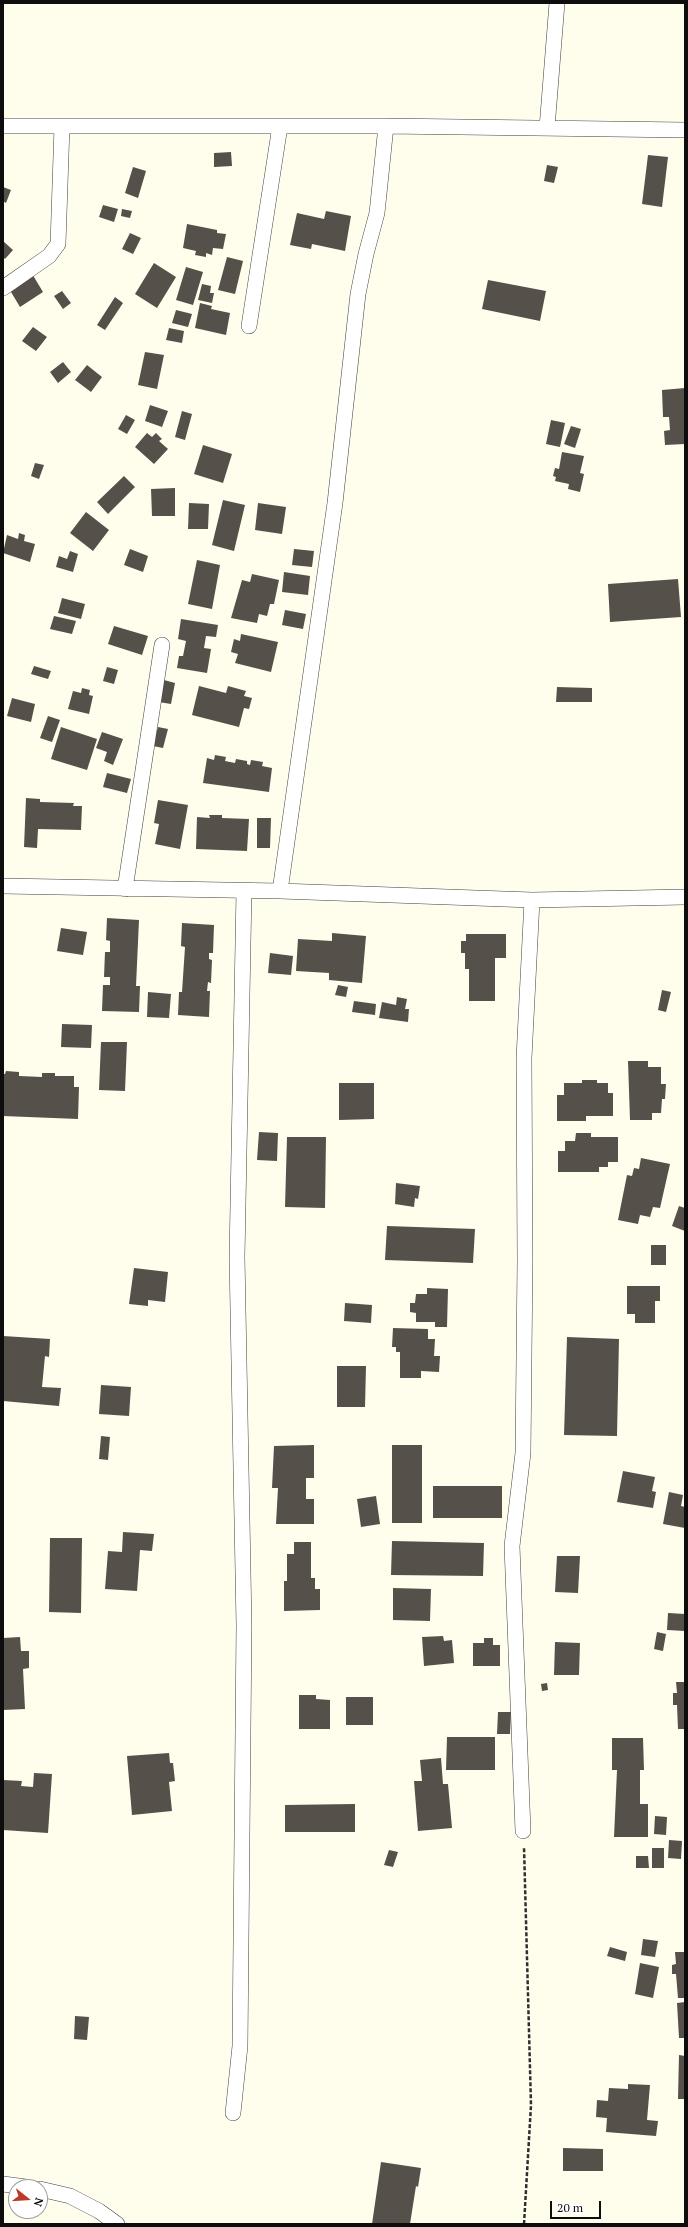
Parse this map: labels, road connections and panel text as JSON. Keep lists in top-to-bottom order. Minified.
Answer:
{"scale_bar":"20 m","north":"right"}
